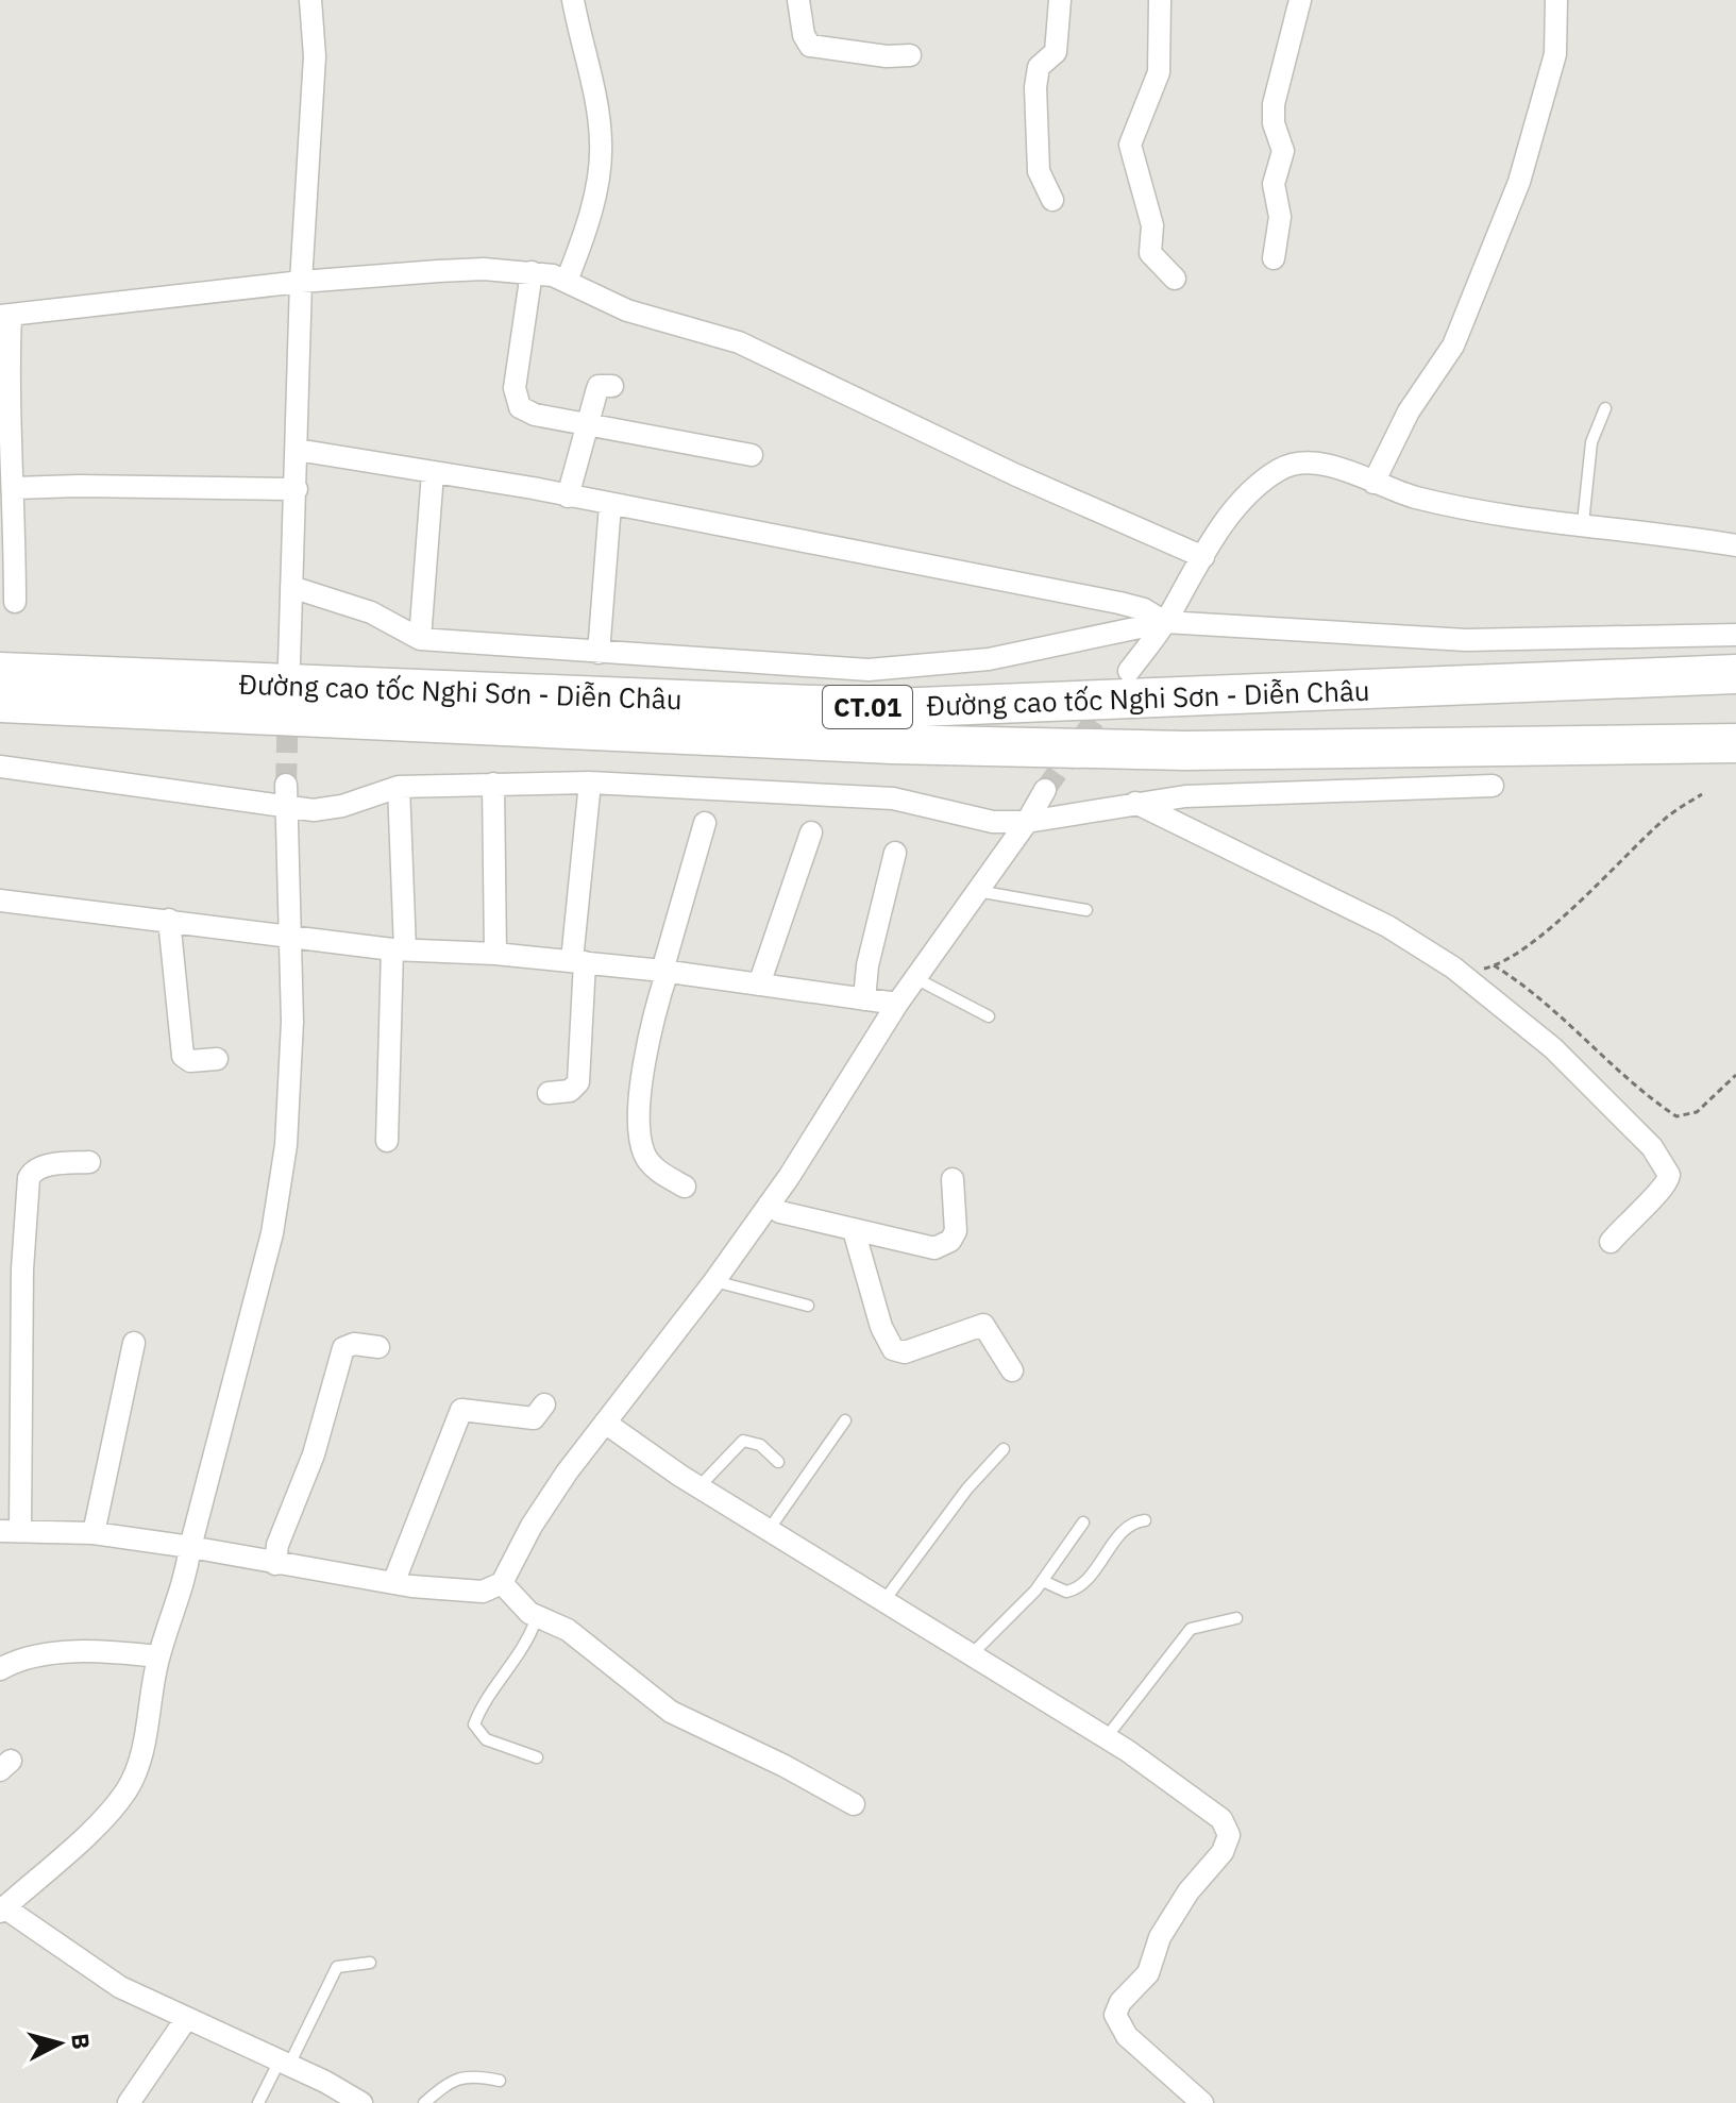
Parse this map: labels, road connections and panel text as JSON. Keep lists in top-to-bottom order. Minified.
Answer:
{"streets":{"highway":["Đường cao tốc Nghi Sơn - Diễn Châu","CT.01"]},"north":"right"}
